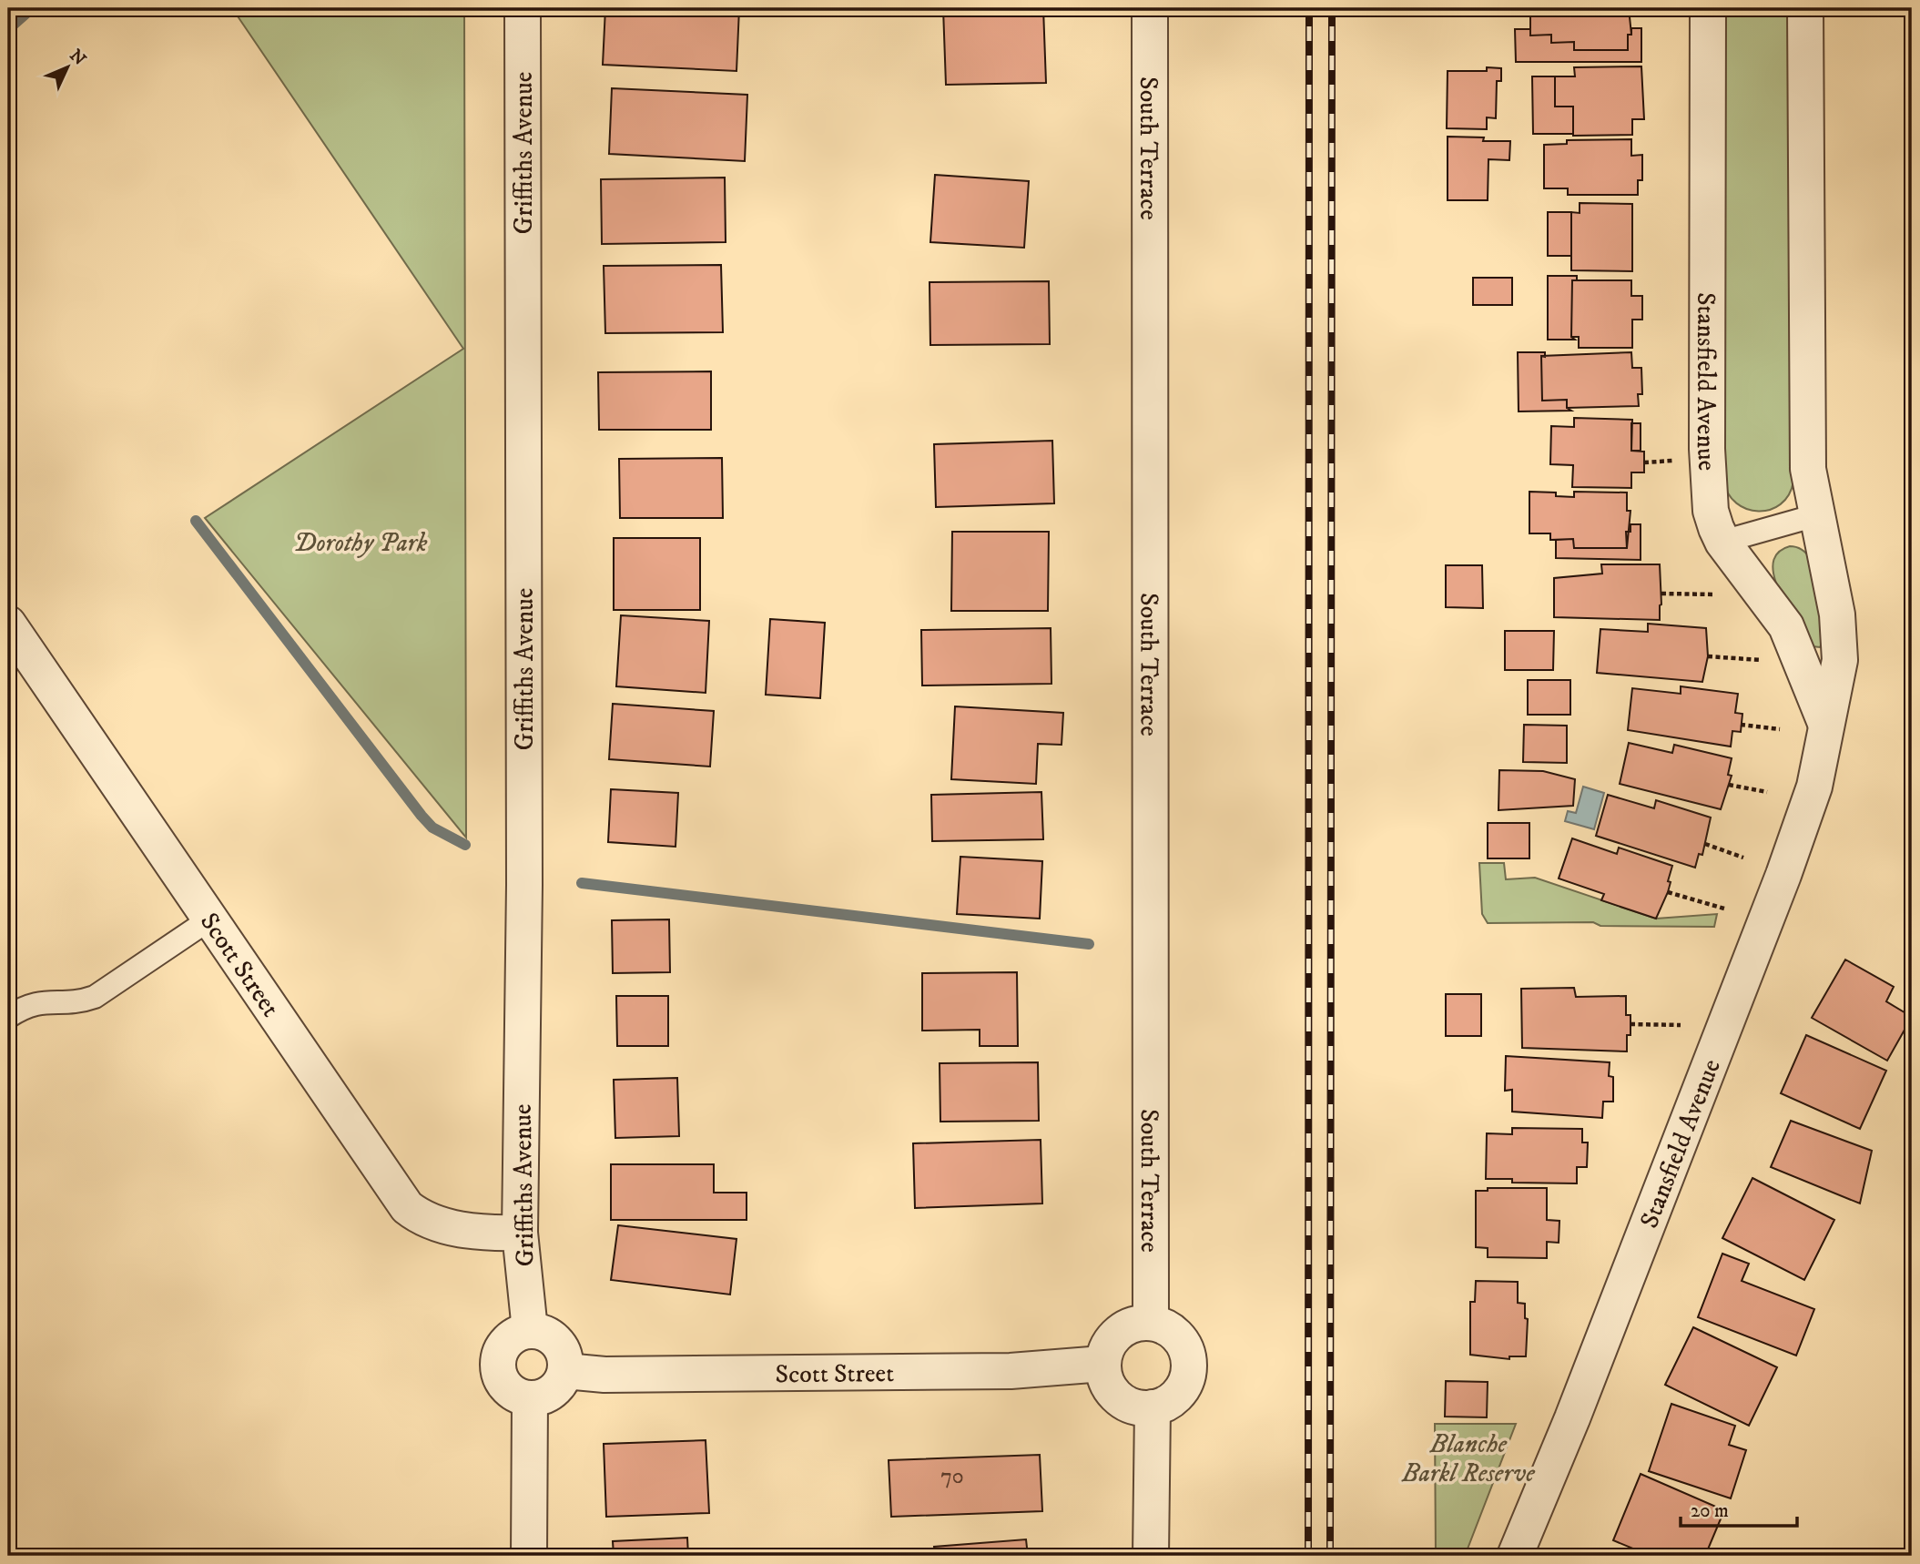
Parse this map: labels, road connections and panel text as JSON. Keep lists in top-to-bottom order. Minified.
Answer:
{"streets":{"street":["South Terrace","Griffiths Avenue","Stansfield Avenue","Scott Street"]},"crossings":[["South Terrace","Scott Street"],["Griffiths Avenue","Scott Street"]],"parks":["Dorothy Park","Blanche Barkl Reserve"],"house_numbers":["70"],"scale_bar":"20 m","north":"top right"}
